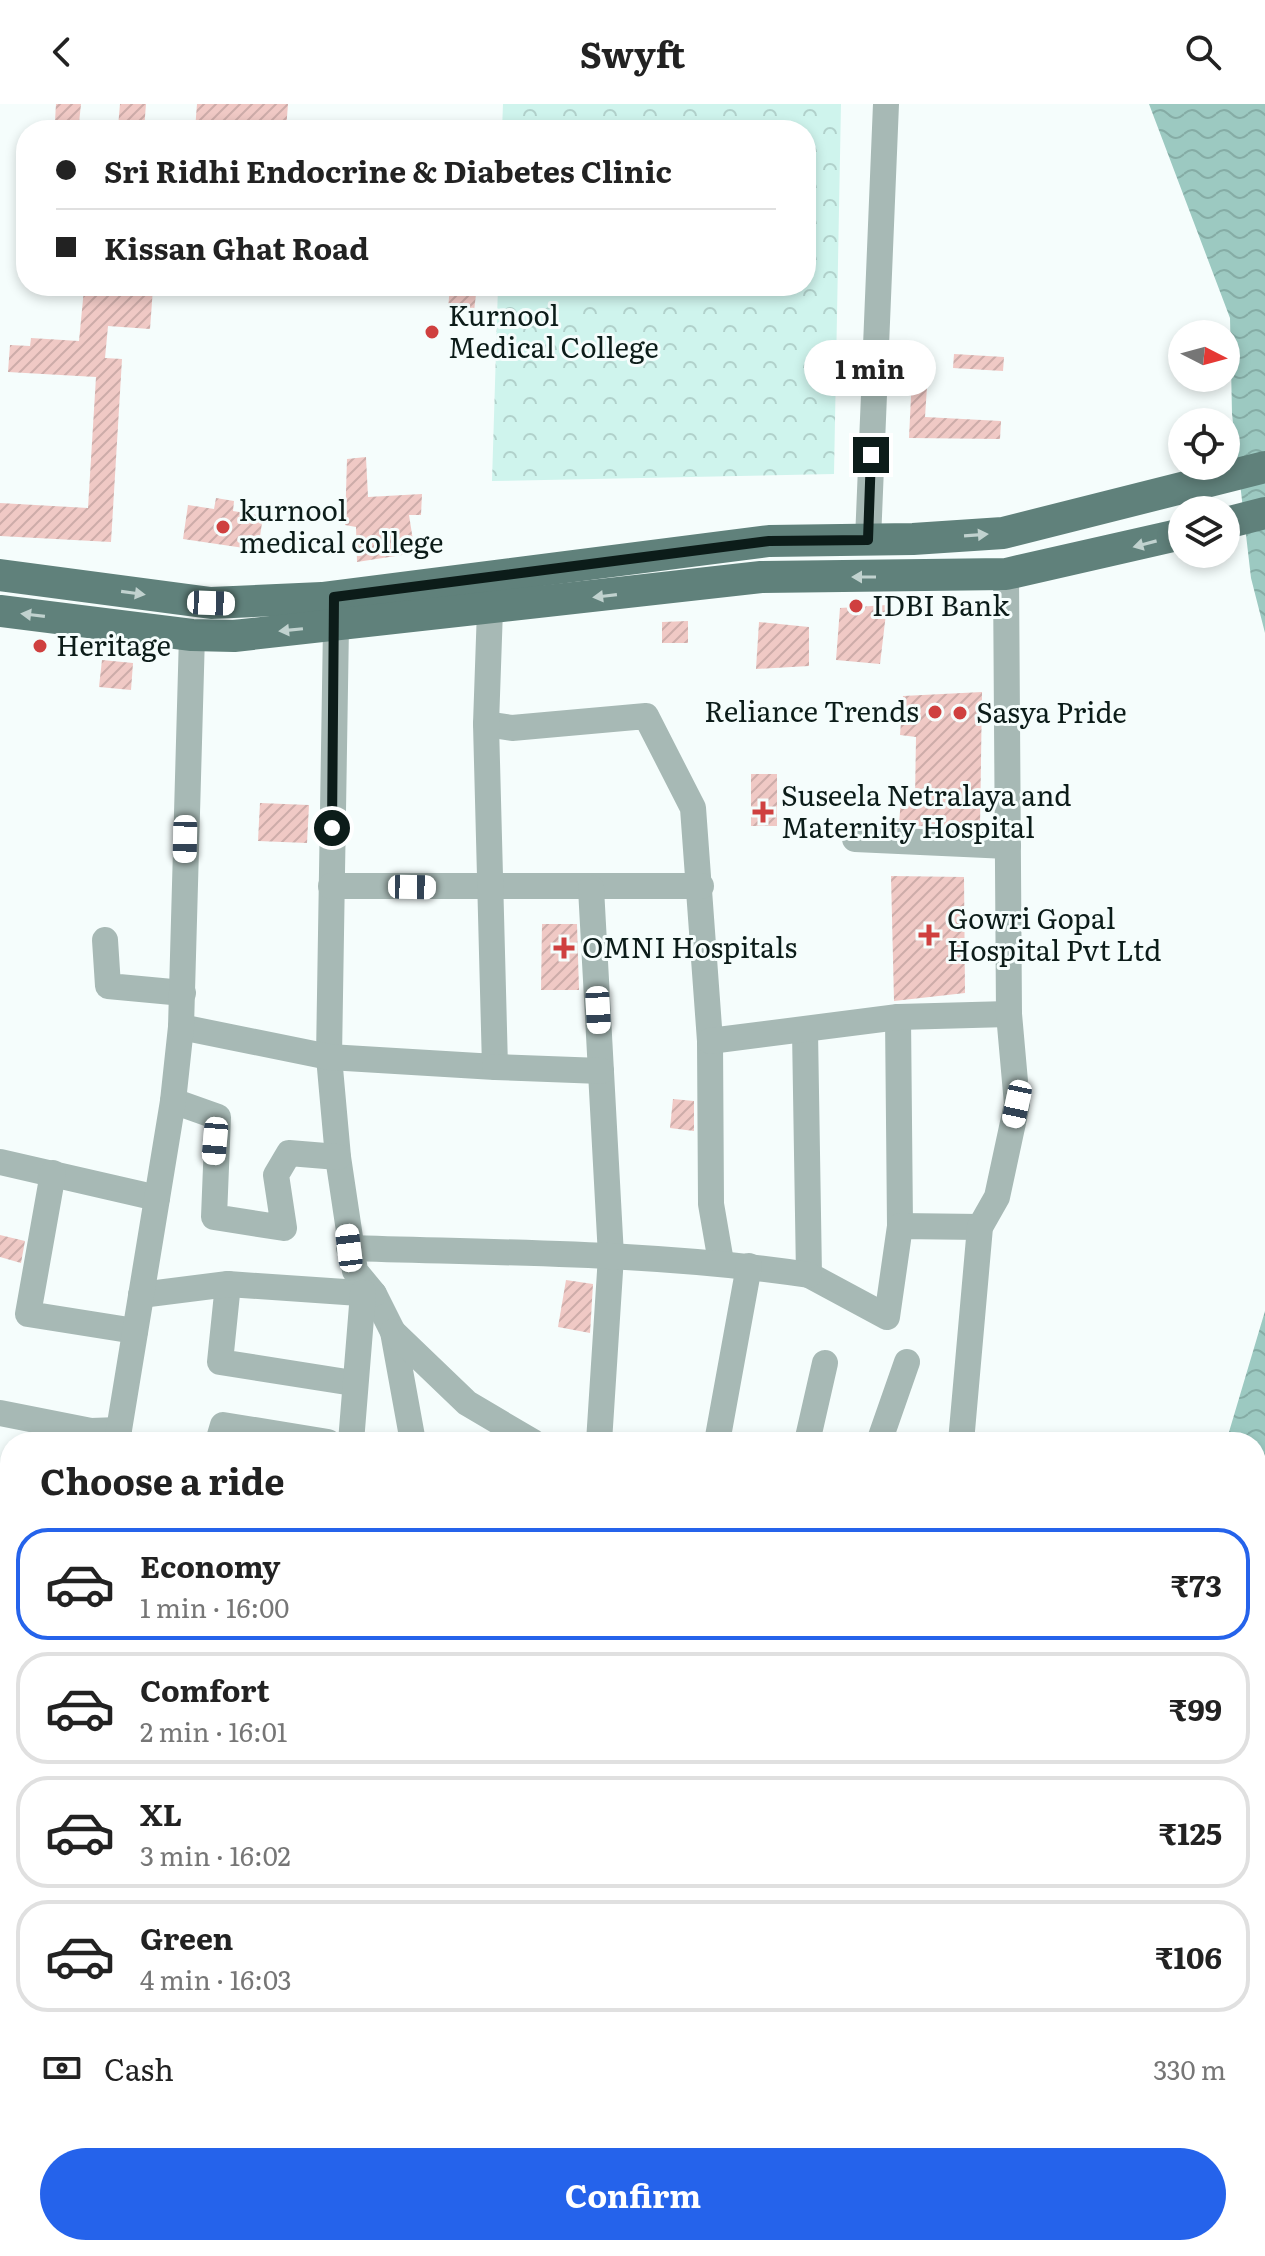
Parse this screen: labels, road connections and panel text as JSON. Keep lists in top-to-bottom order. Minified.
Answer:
{"places":{"other":["Kurnool Medical College","kurnool medical college","IDBI Bank","Heritage","Reliance Trends","Sasya Pride"],"health":["Suseela Netralaya and Maternity Hospital","Gowri Gopal Hospital Pvt Ltd","OMNI Hospitals"]},"north":"right","page":{"header":"Swyft","banner":["Sri Ridhi Endocrine & Diabetes Clinic","Kissan Ghat Road"],"bubble":"1 min","heading":"Choose a ride","list":[{"name":"Economy","note":"1 min · 16:00","value":"₹73"},{"name":"Comfort","note":"2 min · 16:01","value":"₹99"},{"name":"XL","note":"3 min · 16:02","value":"₹125"},{"name":"Green","note":"4 min · 16:03","value":"₹106"}],"pay":["Cash","330 m"],"buttons":"Confirm"}}
